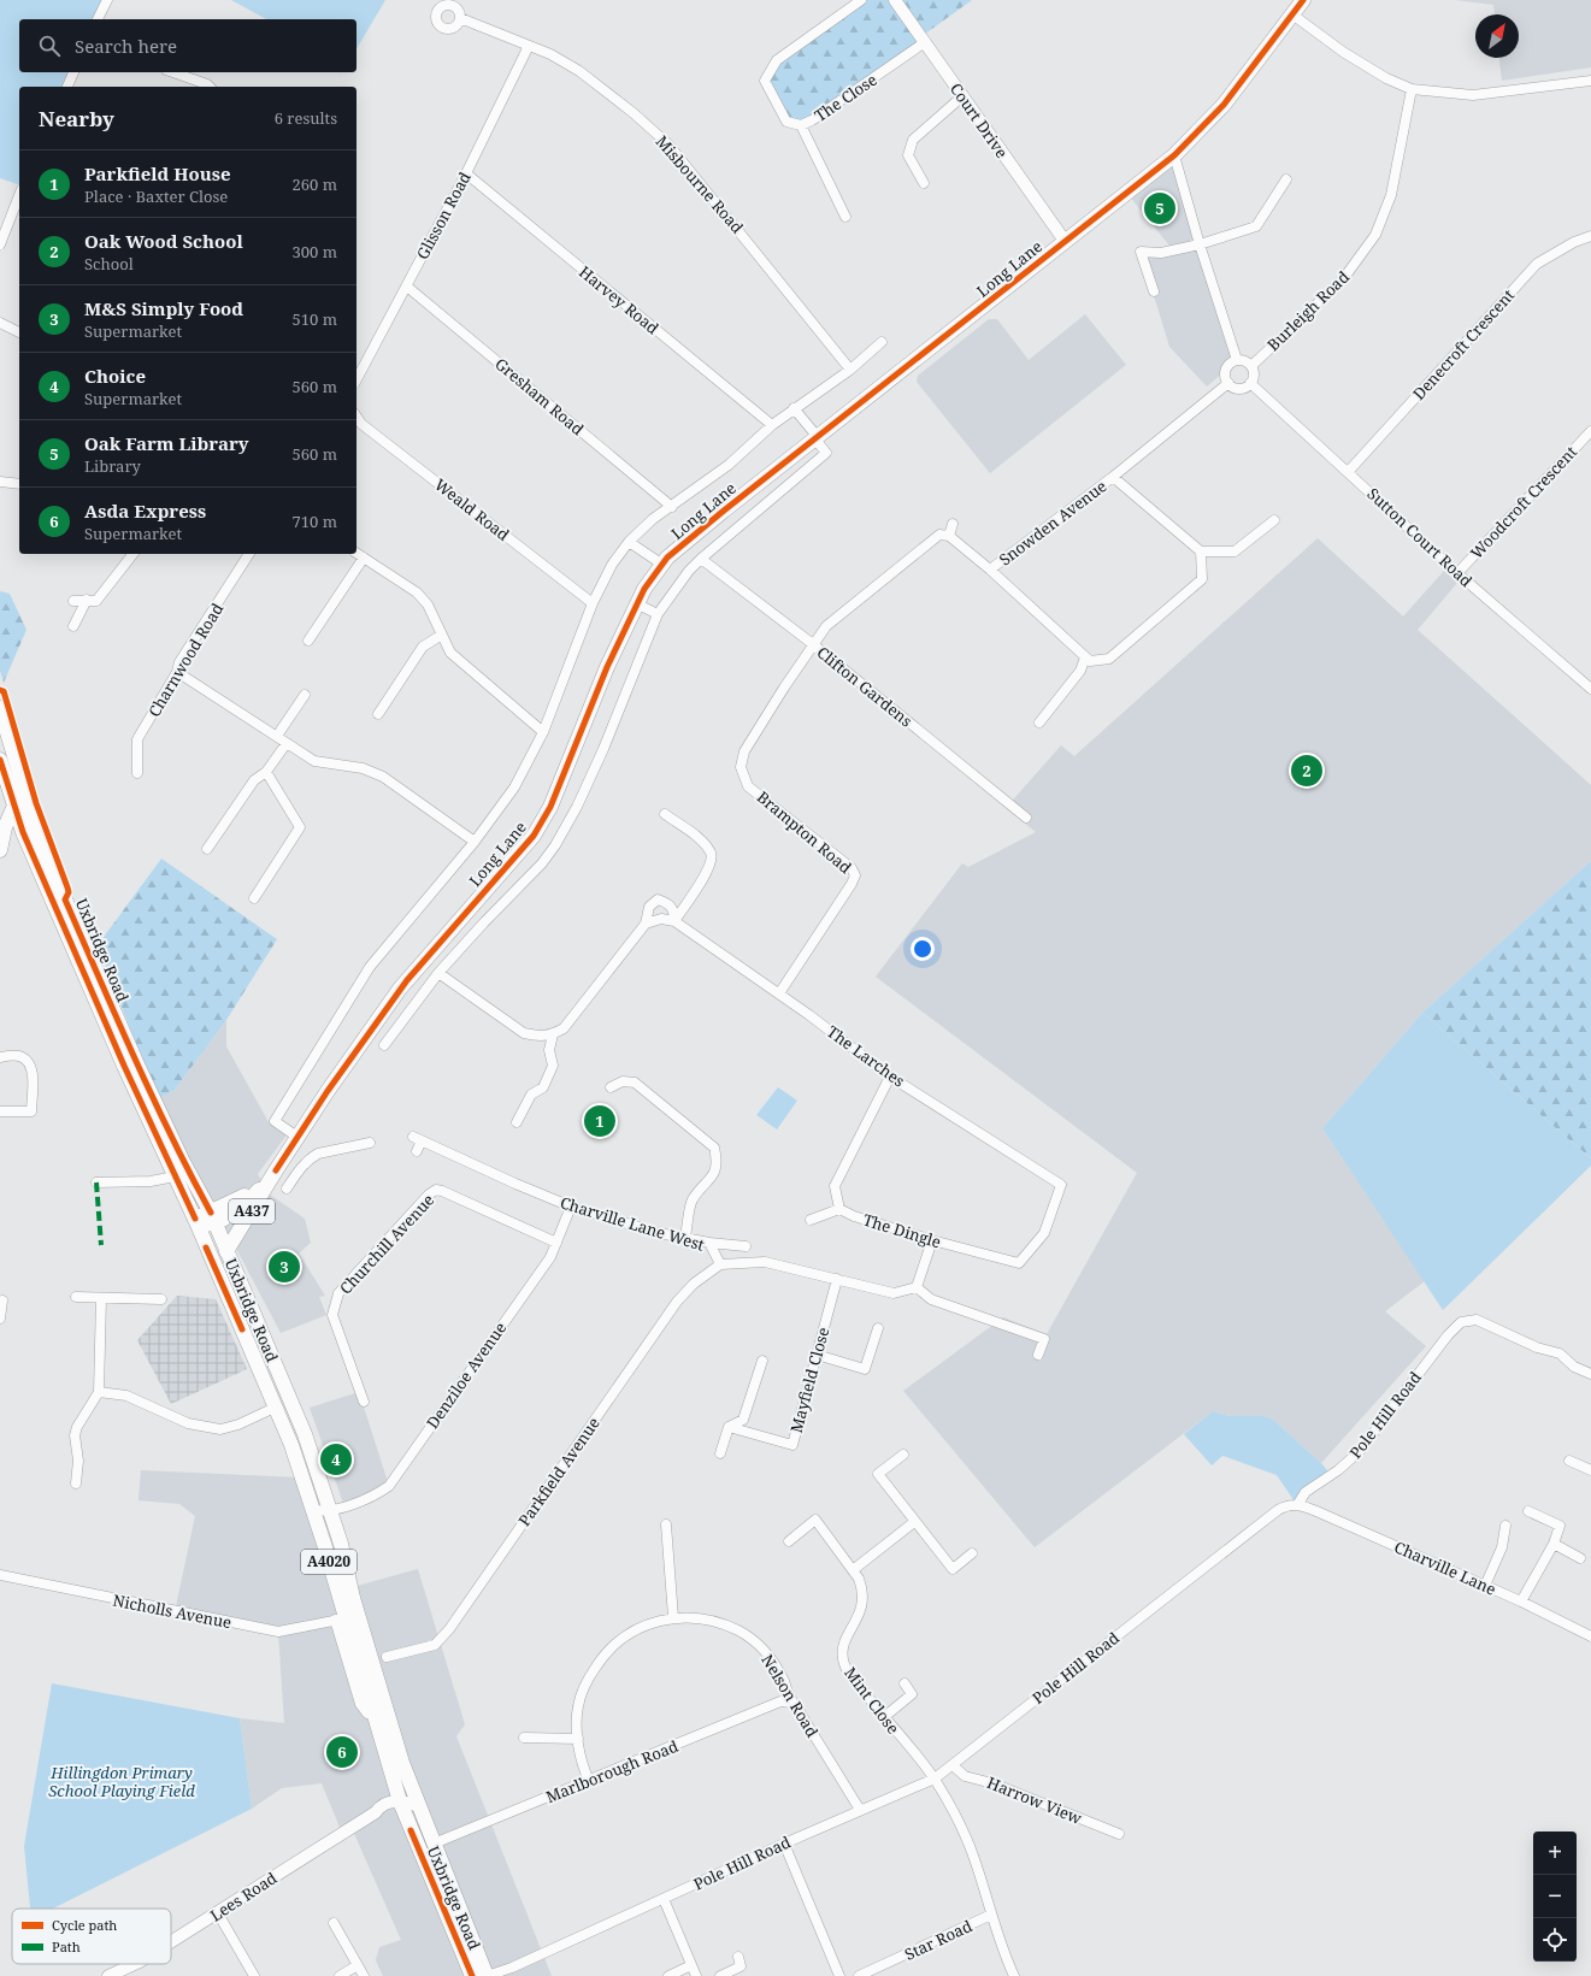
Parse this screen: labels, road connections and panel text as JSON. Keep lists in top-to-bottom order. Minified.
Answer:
{"streets":{"main road":["Long Lane","Uxbridge Road","A437","A4020"],"street":["The Close","Court Drive","Misbourne Road","Glisson Road","Harvey Road","Burleigh Road","Denecroft Crescent","Gresham Road","Woodcroft Crescent","Weald Road","Snowden Avenue","Sutton Court Road","Charnwood Road","Clifton Gardens","Brampton Road","The Larches","Charville Lane West","The Dingle","Churchill Avenue","Denziloe Avenue","Mayfield Close","Pole Hill Road","Parkfield Avenue","Charville Lane","Nicholls Avenue","Nelson Road","Mint Close","Marlborough Road","Harrow View","Lees Road","Star Road"]},"crossings":[["The Close","Court Drive"],["Court Drive","Long Lane"],["Misbourne Road","Glisson Road"],["Misbourne Road","Long Lane"],["Glisson Road","Harvey Road"],["Glisson Road","Gresham Road"],["Long Lane","Harvey Road"],["Long Lane","Gresham Road"],["Long Lane","Weald Road"],["Long Lane","Uxbridge Road"],["Burleigh Road","Snowden Avenue"],["Burleigh Road","Sutton Court Road"],["Denecroft Crescent","Sutton Court Road"],["Woodcroft Crescent","Sutton Court Road"],["Snowden Avenue","Sutton Court Road"],["Clifton Gardens","Brampton Road"],["Brampton Road","The Larches"],["Uxbridge Road","Denziloe Avenue"],["Uxbridge Road","Pole Hill Road"],["Uxbridge Road","Nicholls Avenue"],["Uxbridge Road","Marlborough Road"],["Uxbridge Road","Lees Road"],["The Larches","The Dingle"],["Charville Lane West","Denziloe Avenue"],["Charville Lane West","Mayfield Close"],["Charville Lane West","Parkfield Avenue"],["Churchill Avenue","Denziloe Avenue"],["Pole Hill Road","Charville Lane"],["Pole Hill Road","Nelson Road"],["Pole Hill Road","Mint Close"],["Pole Hill Road","Harrow View"],["Nelson Road","Marlborough Road"],["Mint Close","Star Road"]],"parks":["Hillingdon Primary School Playing Field"],"legend":["Cycle path","Path"],"north":"top right","page":{"search":"Search here","heading":["Nearby","6 results"],"list":[{"mark":"1","name":"Parkfield House","note":"Place · Baxter Close","value":"260 m"},{"mark":"2","name":"Oak Wood School","note":"School","value":"300 m"},{"mark":"3","name":"M&S Simply Food","note":"Supermarket","value":"510 m"},{"mark":"4","name":"Choice","note":"Supermarket","value":"560 m"},{"mark":"5","name":"Oak Farm Library","note":"Library","value":"560 m"},{"mark":"6","name":"Asda Express","note":"Supermarket","value":"710 m"}],"pins":["5","2","1","3","4","6"],"map_buttons":["+","−"]}}
